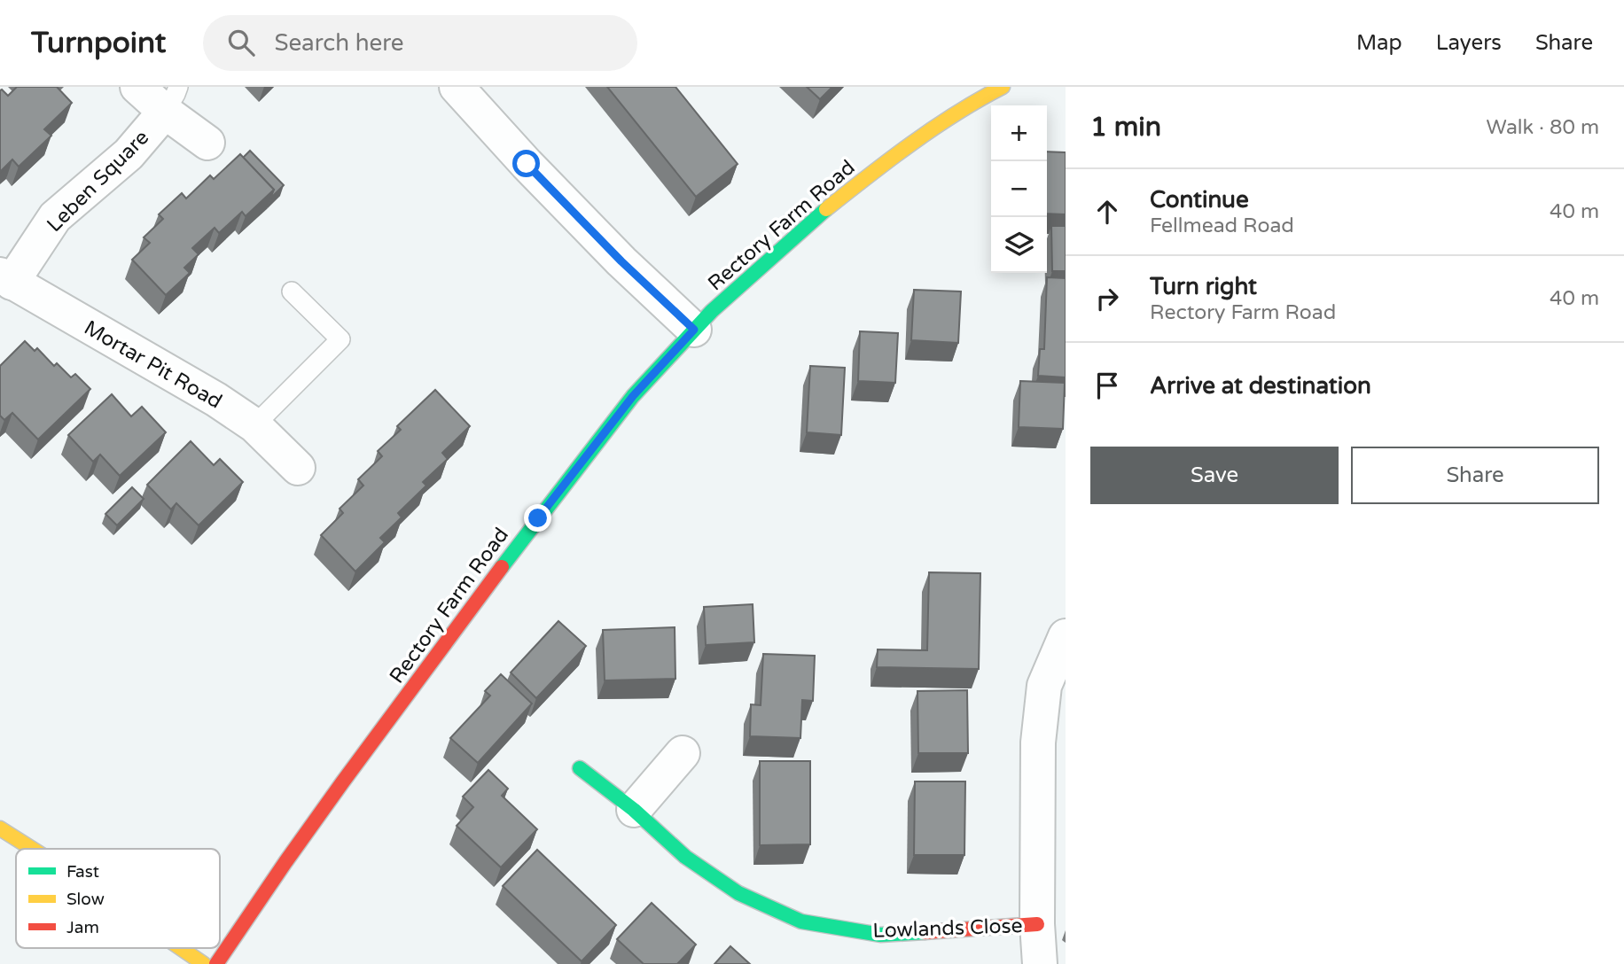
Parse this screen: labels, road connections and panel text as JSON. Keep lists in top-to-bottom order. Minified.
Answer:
{"streets":{"street":["Leben Square","Rectory Farm Road","Mortar Pit Road","Lowlands Close"]},"crossings":[["Leben Square","Mortar Pit Road"]],"legend":["Fast","Slow","Jam"],"page":{"header":"Turnpoint","search":"Search here","nav":["Map","Layers","Share"],"heading":["1 min","Walk · 80 m"],"map_buttons":["+","−"],"list":[["Continue","Fellmead Road","40 m"],["Turn right","Rectory Farm Road","40 m"],"Arrive at destination"],"buttons":["Save","Share"]}}
